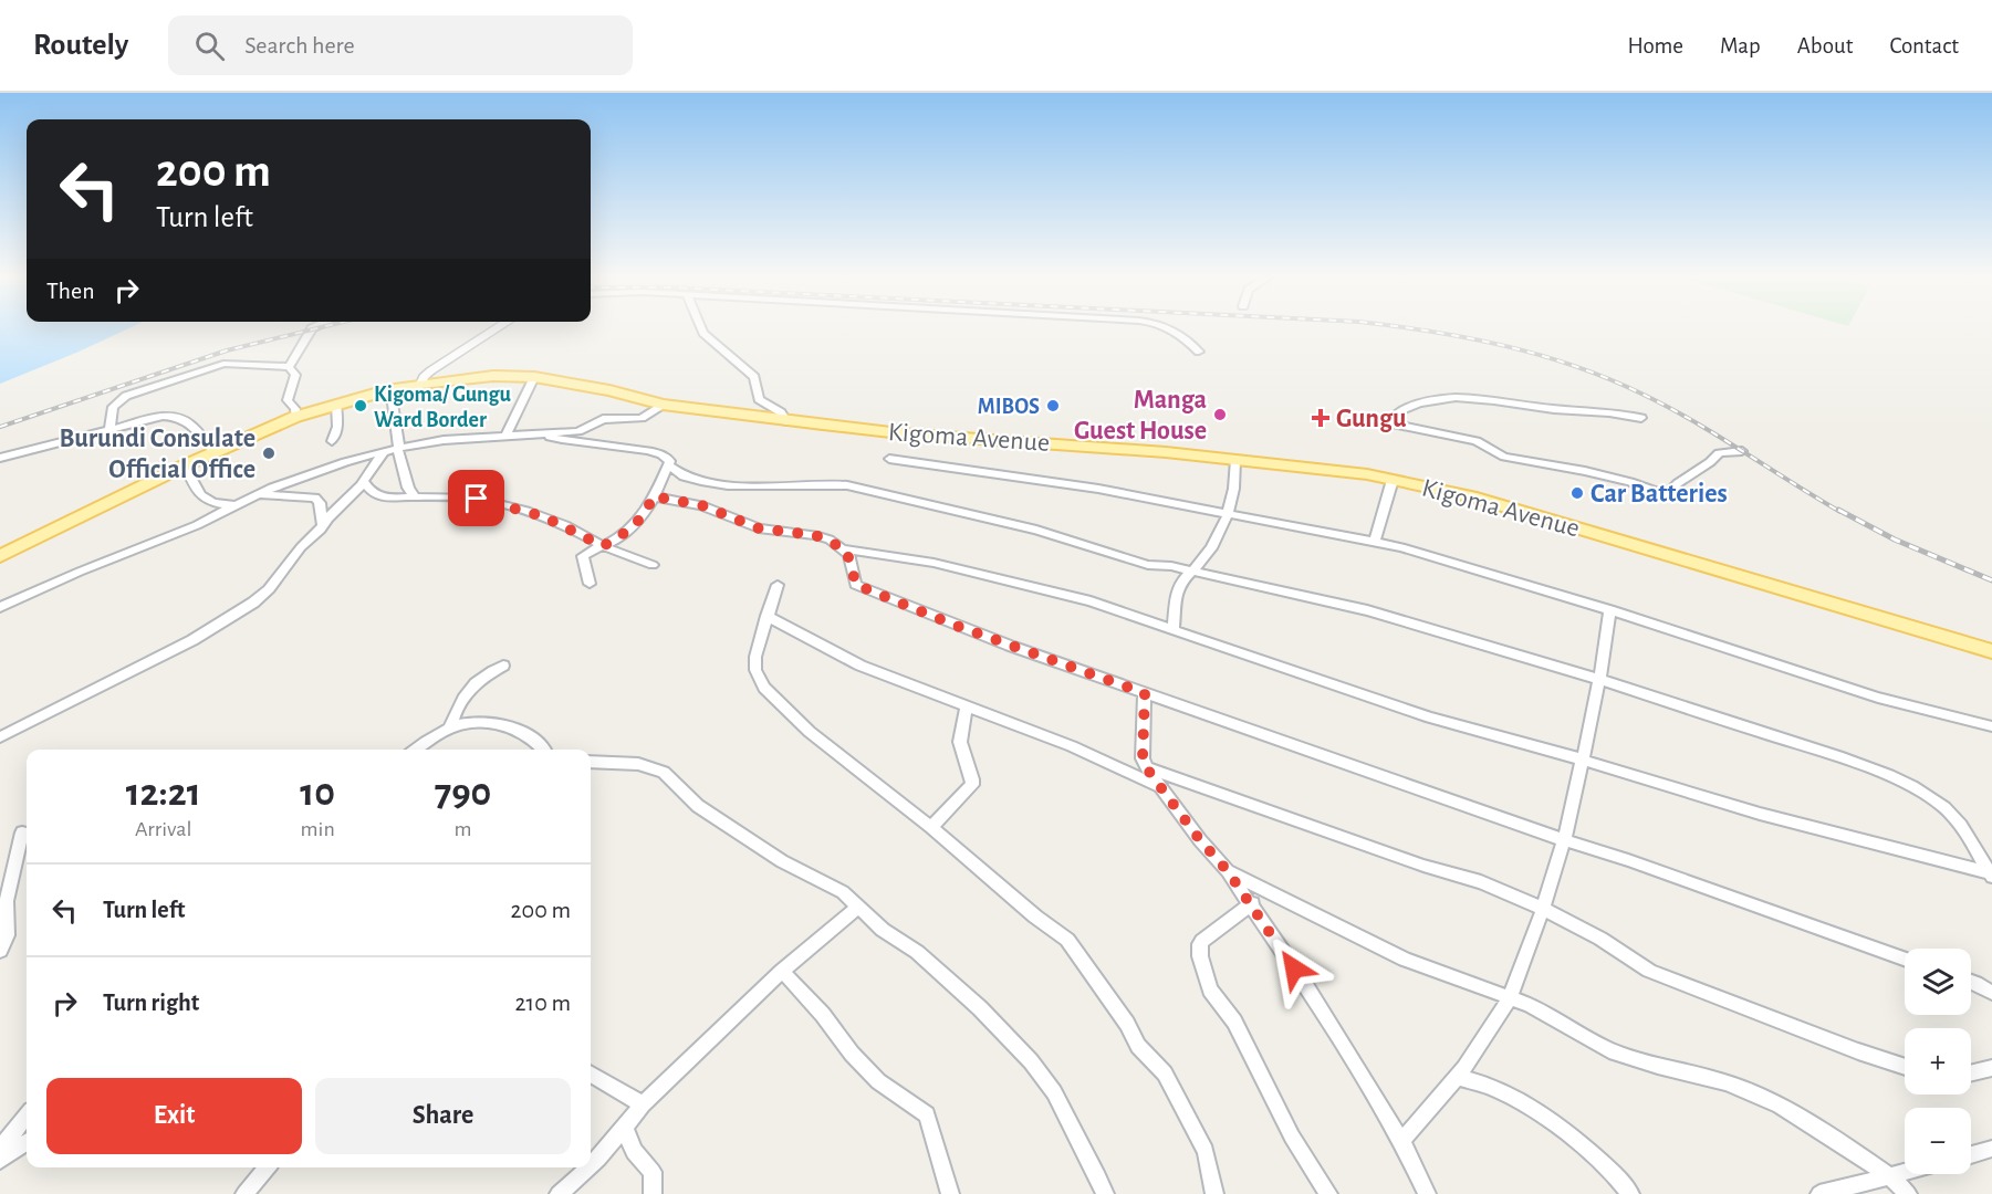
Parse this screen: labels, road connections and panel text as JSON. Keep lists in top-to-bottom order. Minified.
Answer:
{"streets":{"main road":["Kigoma Avenue"]},"places":{"other":["Kigoma/ Gungu Ward Border","MIBOS","Manga Guest House","Burundi Consulate Official Office","Car Batteries"],"health":["Gungu"]},"page":{"header":"Routely","search":"Search here","nav":["Home","Map","About","Contact"],"turn":["200 m","Turn left"],"then":"Then","eta":["12:21","Arrival","10","min","790","m"],"list":[{"name":"Turn left","value":"200 m"},{"name":"Turn right","value":"210 m"}],"map_buttons":["+","−"],"buttons":["Exit","Share"]}}
